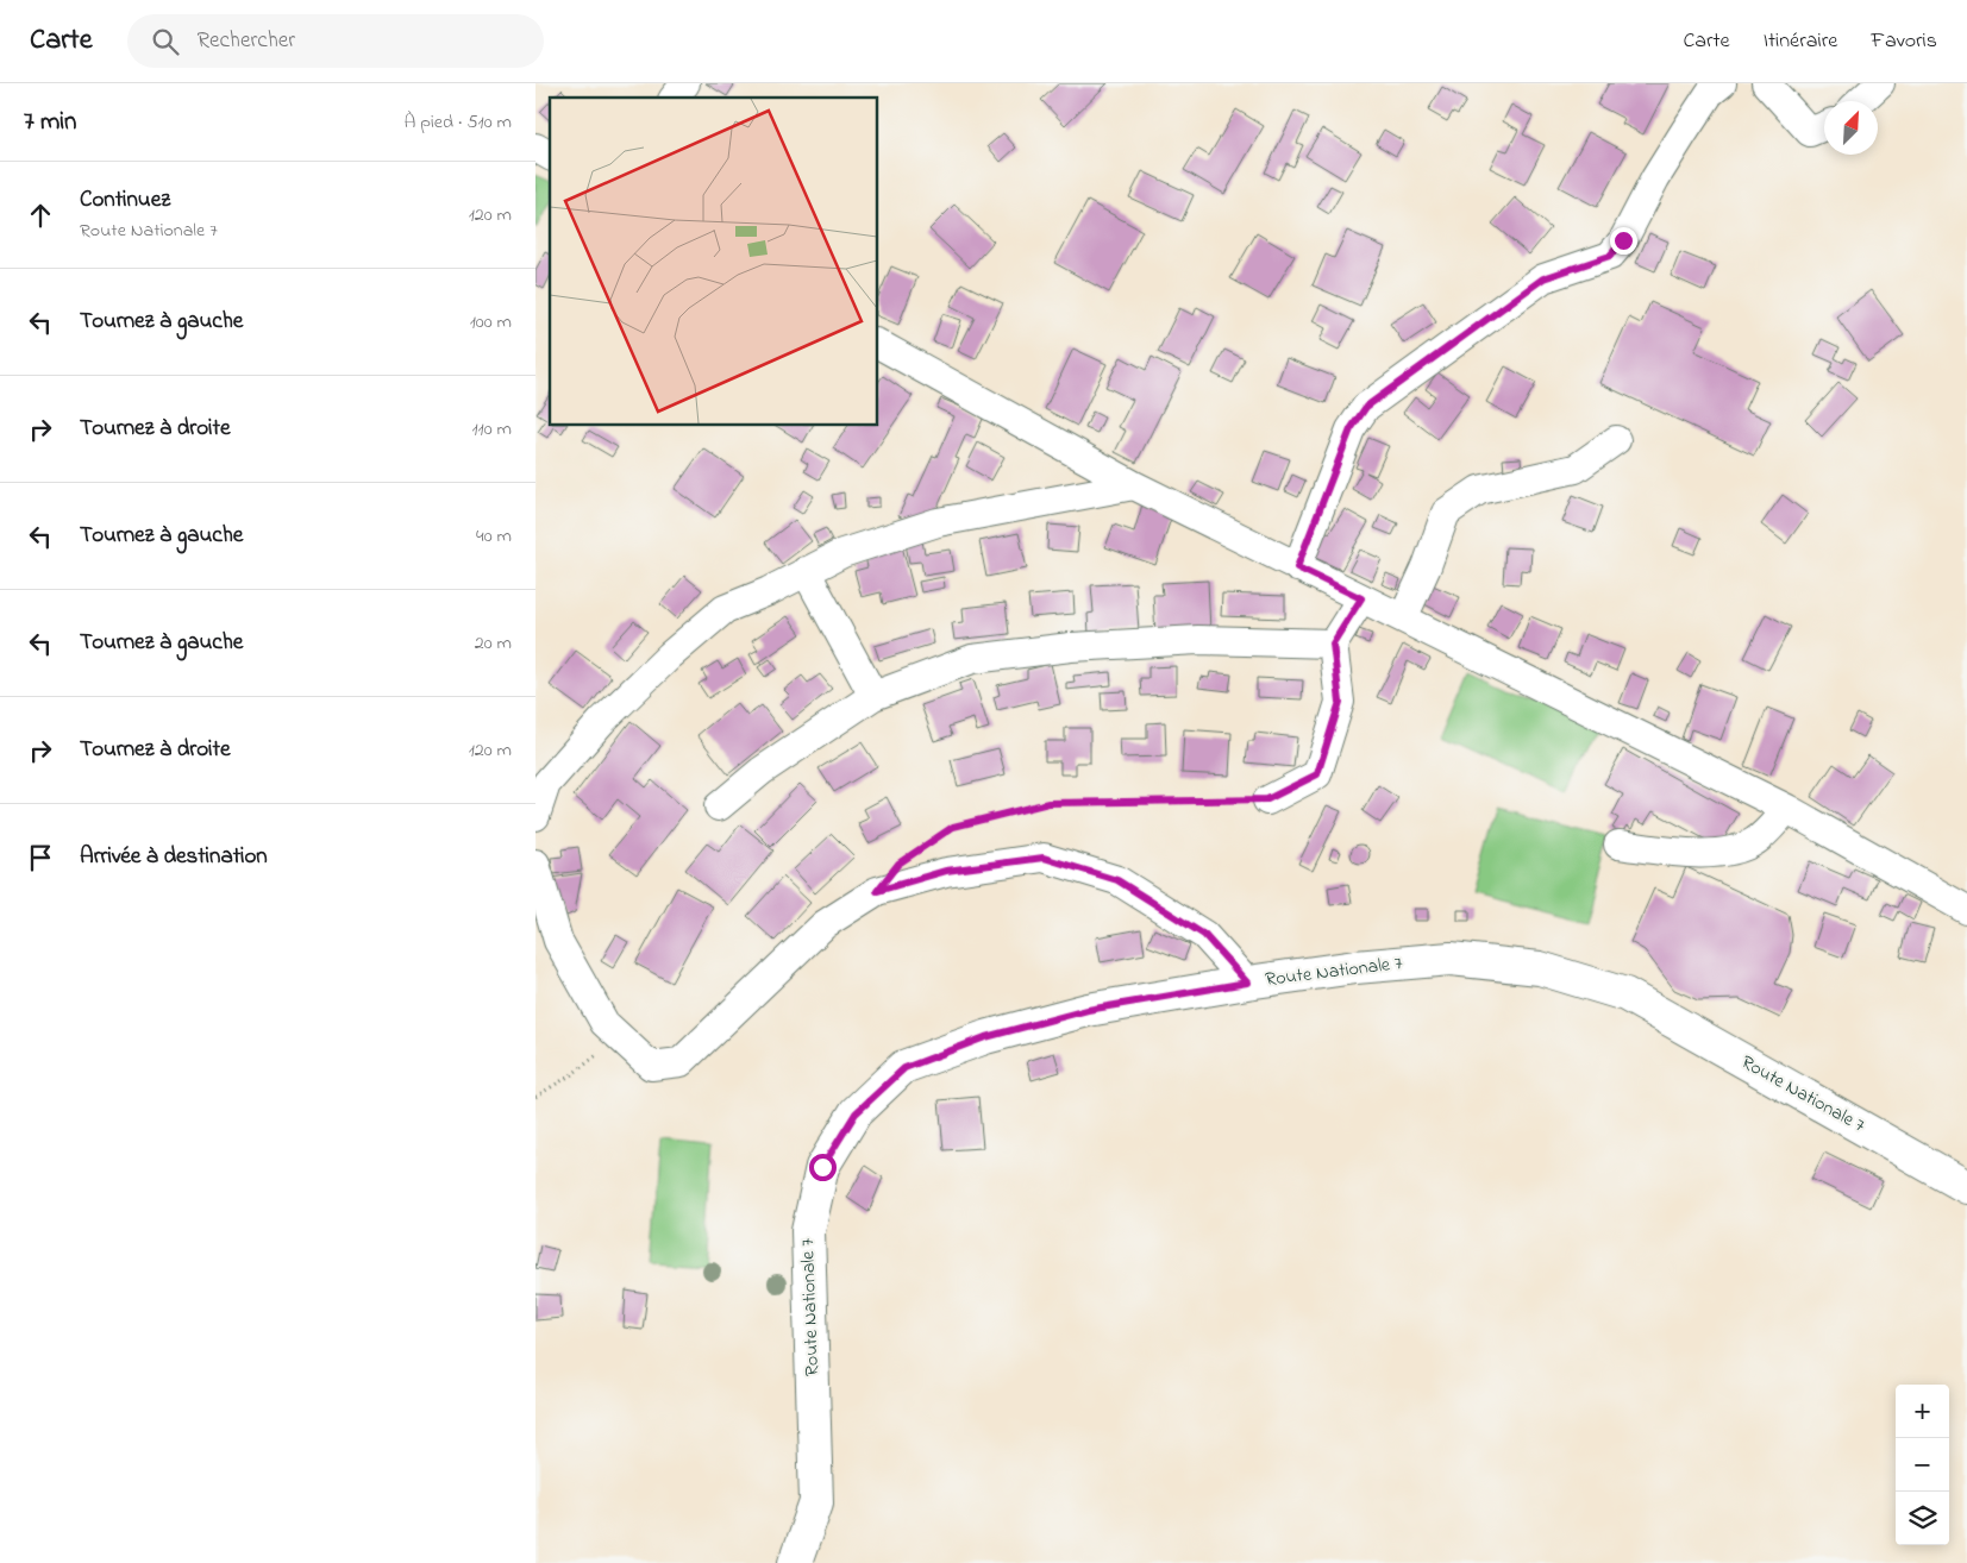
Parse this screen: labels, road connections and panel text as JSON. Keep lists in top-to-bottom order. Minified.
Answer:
{"streets":{"main road":["Route Nationale 7"]},"north":"top right","page":{"header":"Carte","search":"Rechercher","nav":["Carte","Itinéraire","Favoris"],"heading":["7 min","À pied · 510 m"],"list":[["Continuez","Route Nationale 7","120 m"],["Tournez à gauche","100 m"],["Tournez à droite","110 m"],["Tournez à gauche","40 m"],["Tournez à gauche","20 m"],["Tournez à droite","120 m"],"Arrivée à destination"],"map_buttons":["+","−"]}}
